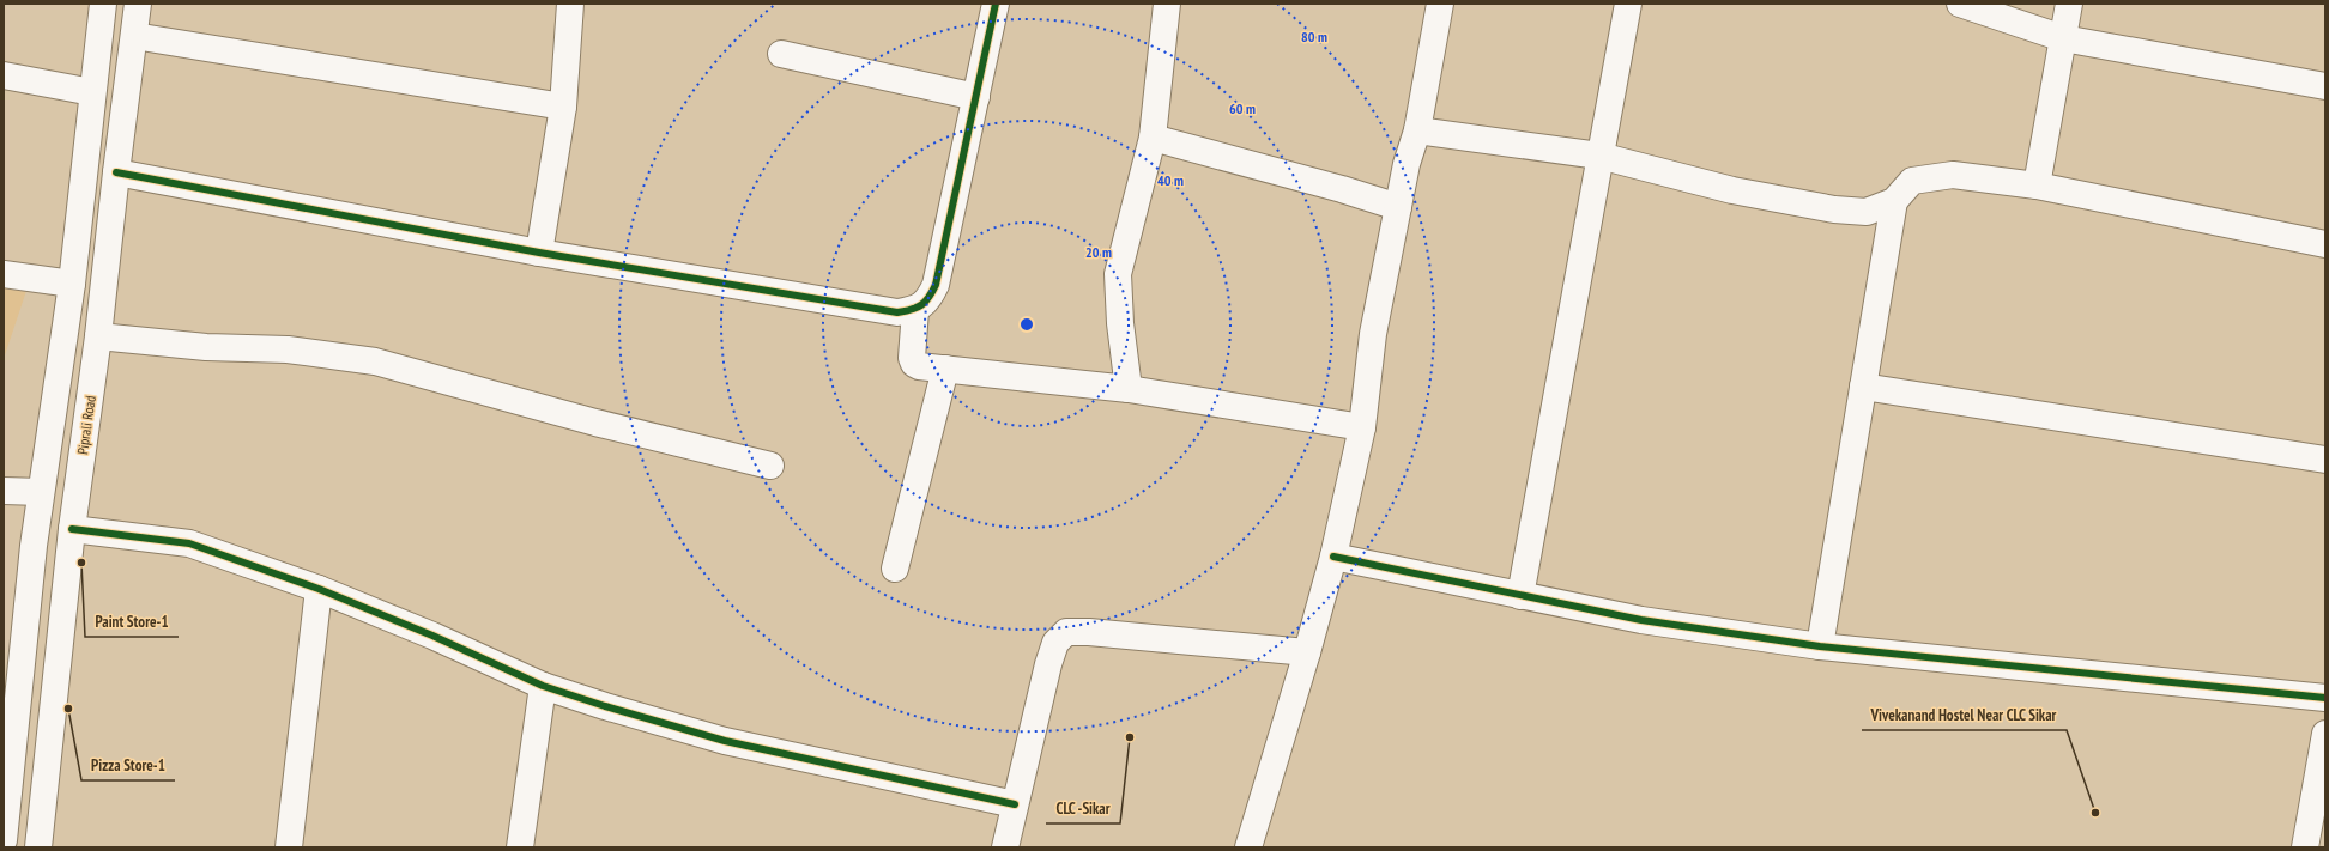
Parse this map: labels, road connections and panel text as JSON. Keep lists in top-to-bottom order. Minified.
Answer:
{"streets":{"street":["Piprali Road"]},"places":["Paint Store-1","Pizza Store-1","CLC -Sikar","Vivekanand Hostel Near CLC Sikar"],"rings":["80 m","60 m","40 m","20 m"]}
